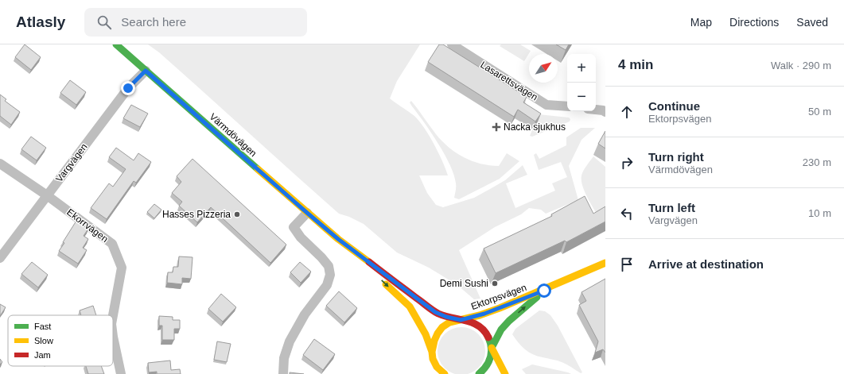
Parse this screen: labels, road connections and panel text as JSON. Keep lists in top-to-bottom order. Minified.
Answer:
{"streets":{"main road":["Värmdövägen","Ektorpsvägen"],"street":["Lasarettsvägen","Vargvägen","Ekorrvägen"]},"crossings":[["Värmdövägen","Vargvägen"],["Värmdövägen","Ektorpsvägen"],["Vargvägen","Ekorrvägen"]],"places":{"health":["Nacka sjukhus"],"other":["Hasses Pizzeria","Demi Sushi"]},"legend":["Fast","Slow","Jam"],"north":"top right","page":{"header":"Atlasly","search":"Search here","nav":["Map","Directions","Saved"],"heading":["4 min","Walk · 290 m"],"map_buttons":["+","−"],"list":[["Continue","Ektorpsvägen","50 m"],["Turn right","Värmdövägen","230 m"],["Turn left","Vargvägen","10 m"],"Arrive at destination"]}}
